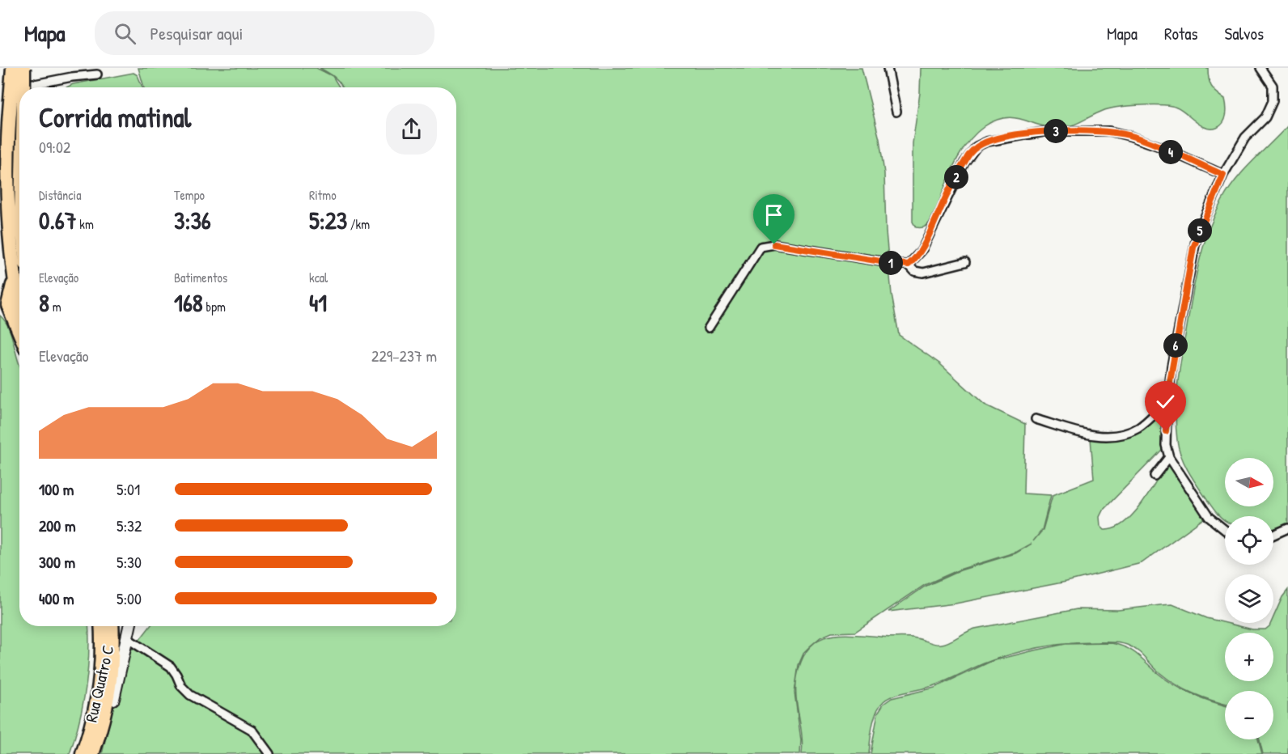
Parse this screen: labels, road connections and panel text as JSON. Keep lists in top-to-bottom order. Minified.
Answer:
{"streets":{"street":["Rua Quatro C"]},"north":"right","page":{"header":"Mapa","search":"Pesquisar aqui","nav":["Mapa","Rotas","Salvos"],"heading":["Corrida matinal","09:02"],"pins":["3","4","2","5","1","6"],"stats":[["Distância","0.67 km"],["Tempo","3:36"],["Ritmo","5:23 /km"],["Elevação","8 m"],["Batimentos","168 bpm"],["kcal","41"]],"chart":["Elevação","229–237 m"],"map_buttons":["+","−"],"list":[{"name":"100 m","note":"5:01"},{"name":"200 m","note":"5:32"},{"name":"300 m","note":"5:30"},{"name":"400 m","note":"5:00"}]}}
